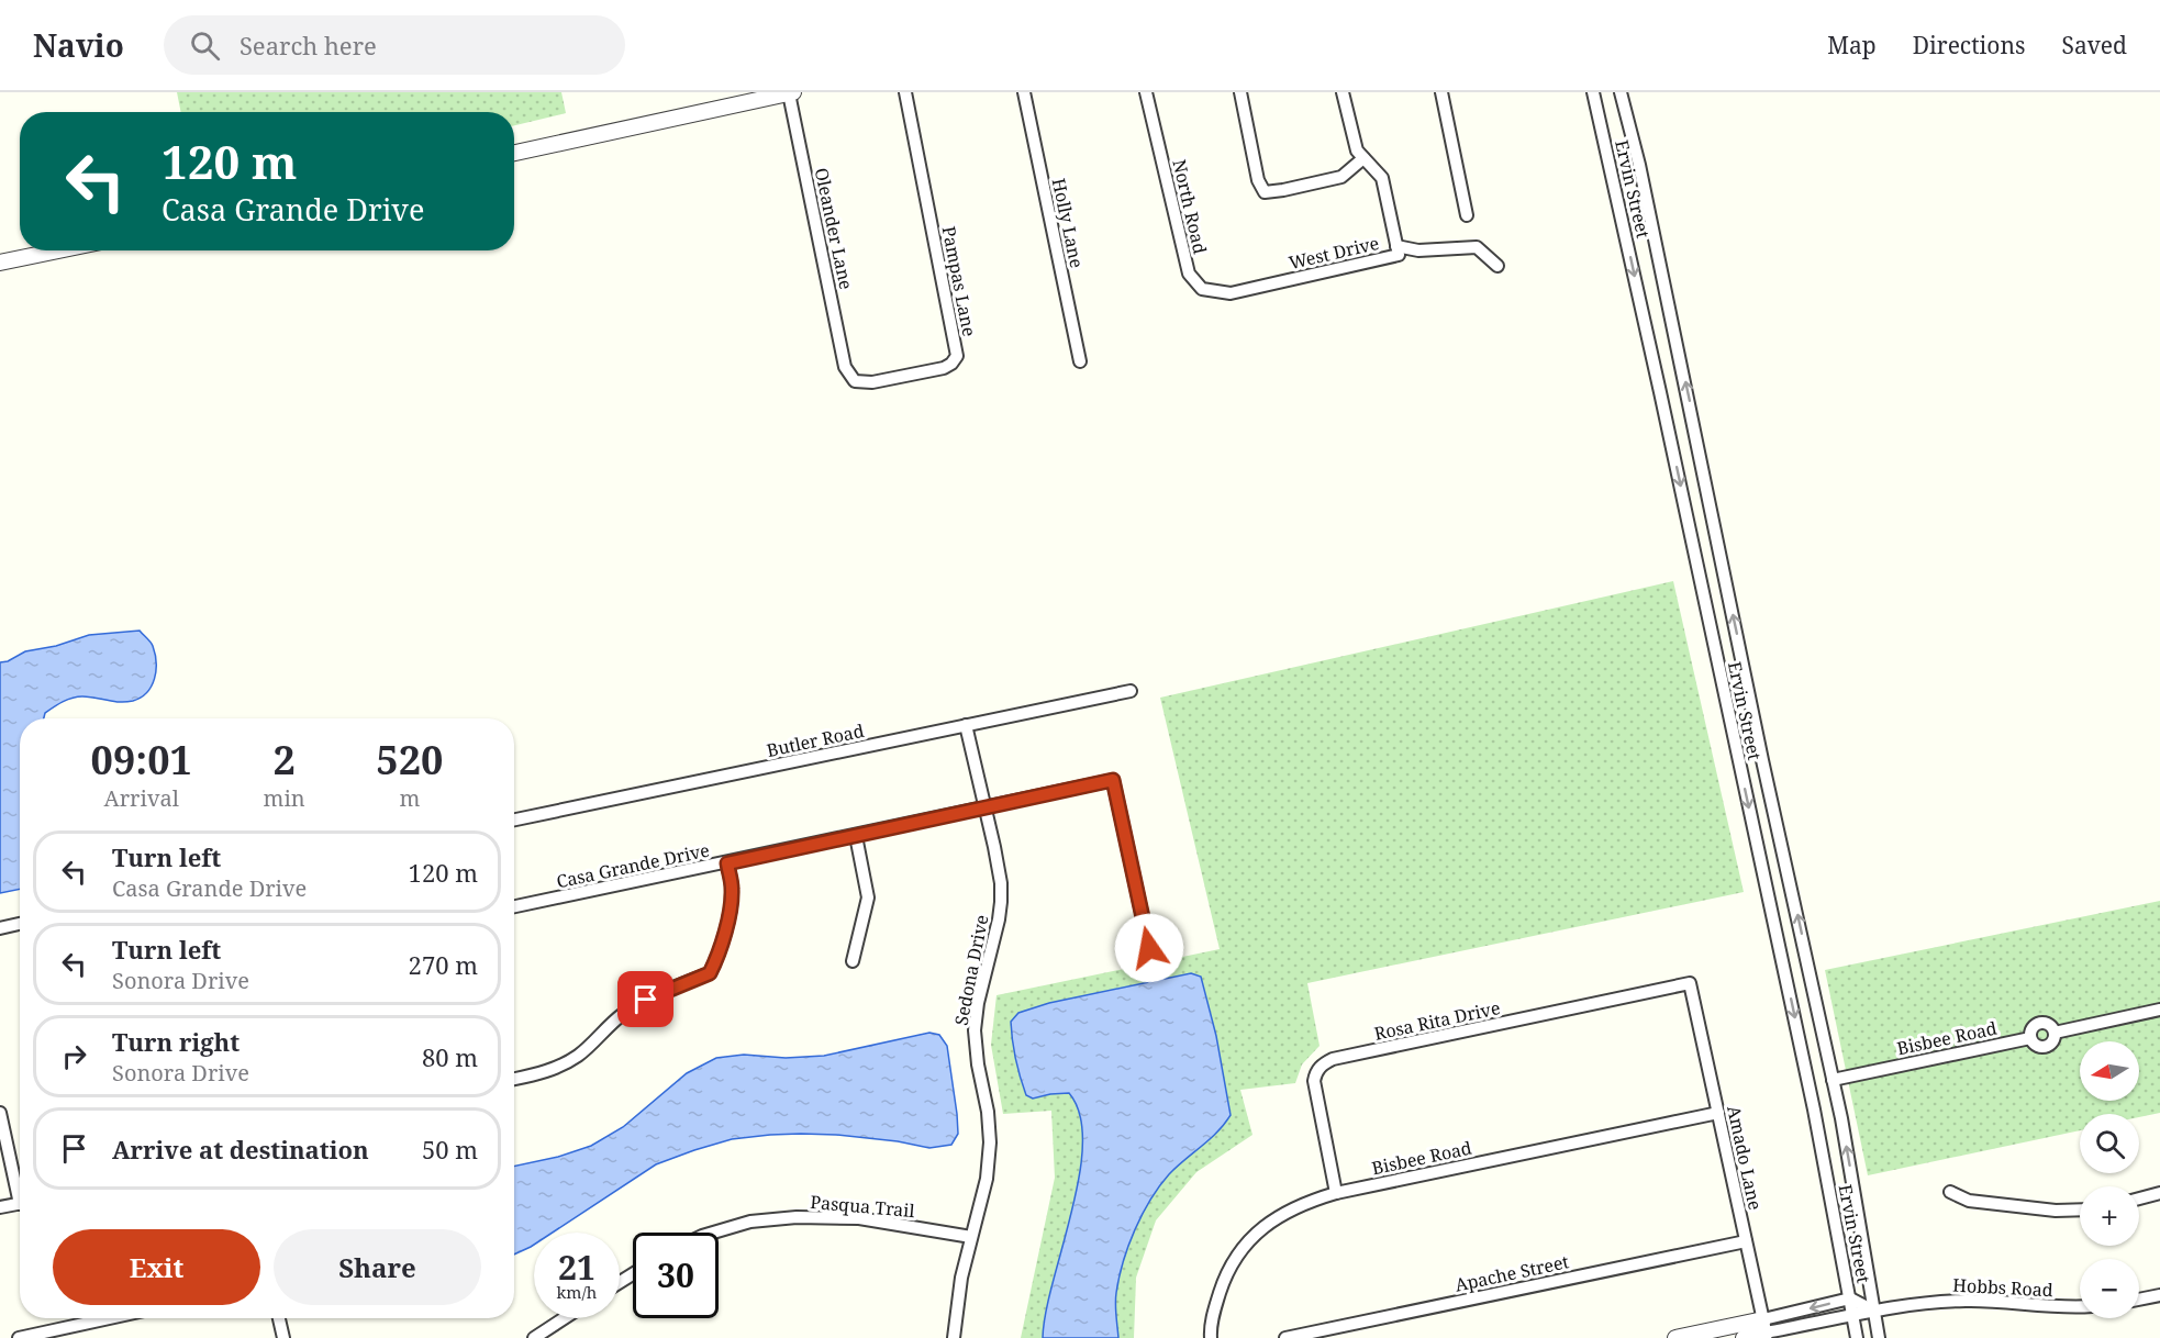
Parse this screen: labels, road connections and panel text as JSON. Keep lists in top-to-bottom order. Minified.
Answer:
{"streets":{"street":["Ervin Street","North Road","Holly Lane","Oleander Lane","West Drive","Pampas Lane","Butler Road","Casa Grande Drive","Sedona Drive","Rosa Rita Drive","Bisbee Road","Amado Lane","Pasqua Trail","Apache Street","Hobbs Road"]},"crossings":[["Ervin Street","Bisbee Road"],["Ervin Street","Hobbs Road"],["North Road","West Drive"],["Oleander Lane","Pampas Lane"],["Butler Road","Sedona Drive"],["Casa Grande Drive","Sedona Drive"],["Sedona Drive","Pasqua Trail"],["Rosa Rita Drive","Bisbee Road"],["Rosa Rita Drive","Amado Lane"],["Bisbee Road","Amado Lane"],["Amado Lane","Apache Street"],["Amado Lane","Hobbs Road"]],"north":"left","page":{"header":"Navio","search":"Search here","nav":["Map","Directions","Saved"],"turn":["120 m","Casa Grande Drive"],"eta":["09:01","Arrival","2","min","520","m"],"list":[{"name":"Turn left","note":"Casa Grande Drive","value":"120 m"},{"name":"Turn left","note":"Sonora Drive","value":"270 m"},{"name":"Turn right","note":"Sonora Drive","value":"80 m"},{"name":"Arrive at destination","value":"50 m"}],"map_buttons":["+","−"],"buttons":["Exit","Share"],"speed":"21 km/h","limit":"30"}}
